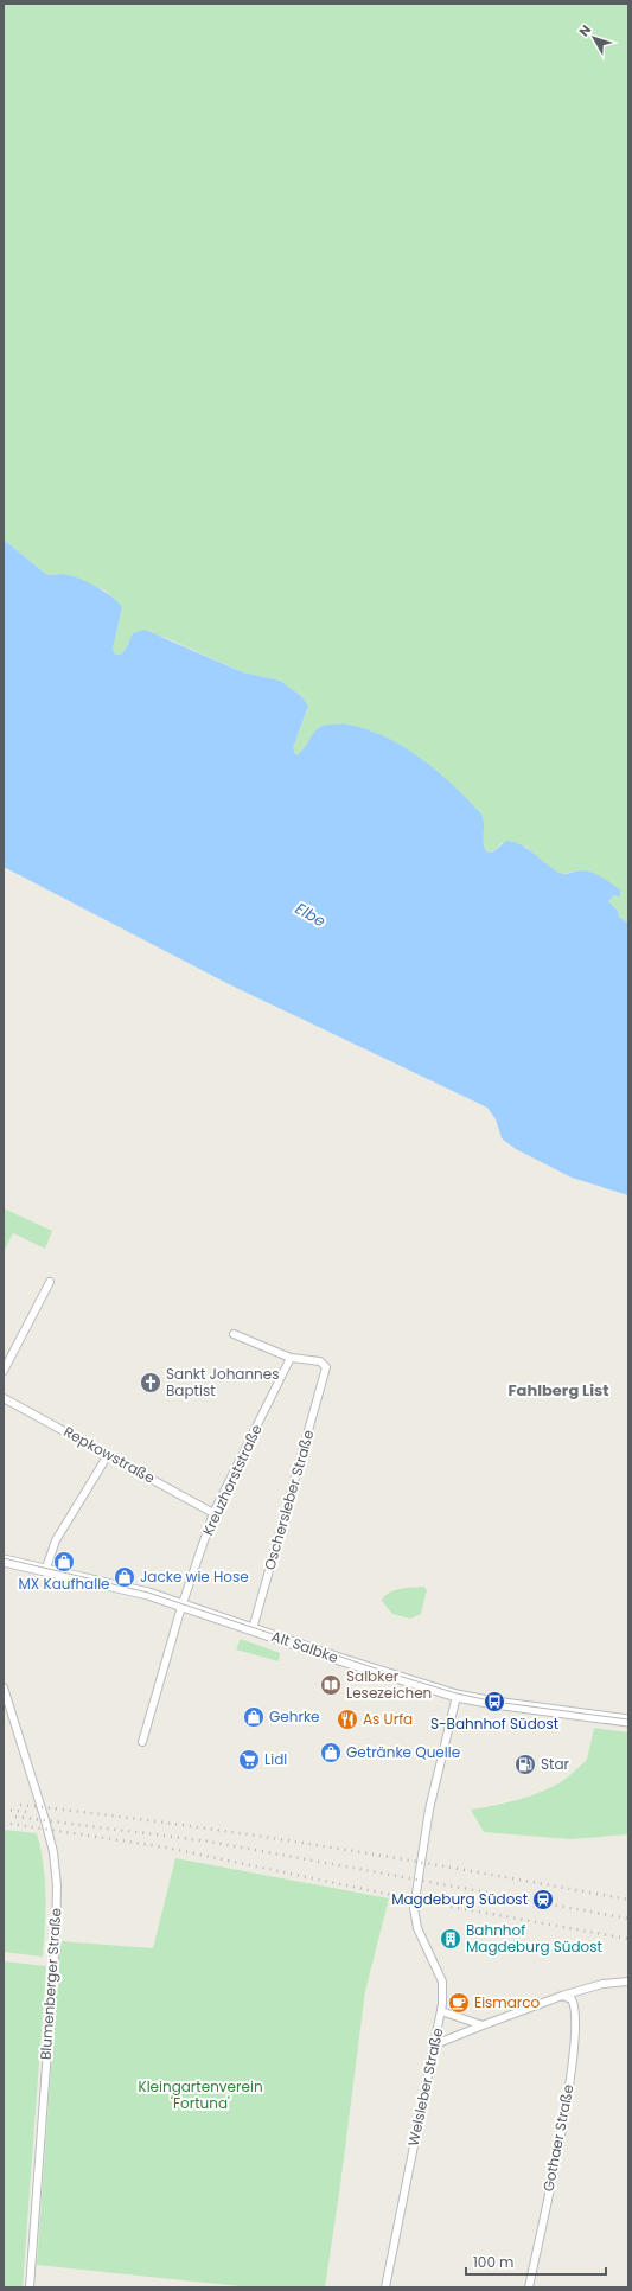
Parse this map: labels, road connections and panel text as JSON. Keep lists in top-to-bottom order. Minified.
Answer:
{"streets":{"main road":["Alt Salbke"],"street":["Repkowstraße","Kreuzhorststraße","Oschersleber Straße","Blumenberger Straße","Welsleber Straße","Gothaer Straße"]},"crossings":[["Repkowstraße","Kreuzhorststraße"],["Kreuzhorststraße","Oschersleber Straße"],["Kreuzhorststraße","Alt Salbke"],["Oschersleber Straße","Alt Salbke"],["Alt Salbke","Welsleber Straße"]],"districts":["Fahlberg List"],"water":["Elbe"],"parks":["Kleingartenverein 'Fortuna'"],"places":{"church":["Sankt Johannes Baptist"],"shop":["MX Kaufhalle","Jacke wie Hose","Gehrke","Getränke Quelle"],"library":["Salbker Lesezeichen"],"bus stop":["S-Bahnhof Südost"],"restaurant":["As Urfa"],"supermarket":["Lidl"],"fuel station":["Star"],"station":["Magdeburg Südost"],"building":["Bahnhof Magdeburg Südost"],"cafe":["Eismarco"]},"scale_bar":"100 m","north":"top left"}
